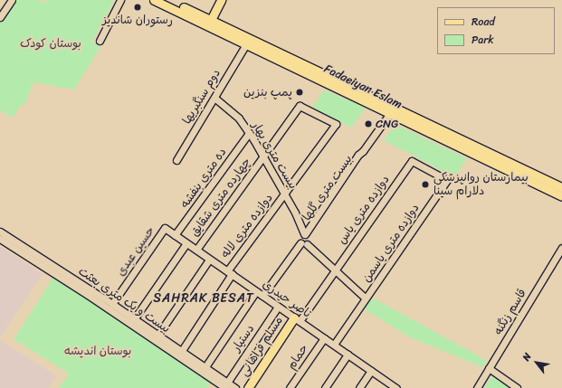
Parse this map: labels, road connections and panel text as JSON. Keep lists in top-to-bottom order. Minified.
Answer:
{"streets":{"main road":["Fadaeiyan Eslam","مسلم فراهانی"],"street":["دوم سنگبریها","بیست متری بهار","ده متری بنفشه","بیست متری گلها","چهارده متری شقایق","دوازده متری یاس","دوازده متری لاله","دوازده متری یاسمن","حسین عبدی","ناصر حیدری","بیست و یک متری بعثت","قاسم زنگنه","دستیار","حمام"]},"crossings":[["Fadaeiyan Eslam","دوم سنگبریها"],["Fadaeiyan Eslam","بیست متری گلها"],["دوم سنگبریها","بیست متری بهار"],["بیست متری بهار","ده متری بنفشه"],["بیست متری بهار","بیست متری گلها"],["بیست متری بهار","چهارده متری شقایق"],["بیست متری بهار","دوازده متری لاله"],["ده متری بنفشه","ناصر حیدری"],["چهارده متری شقایق","دوازده متری لاله"],["چهارده متری شقایق","ناصر حیدری"],["دوازده متری یاس","دوازده متری یاسمن"],["دوازده متری یاس","ناصر حیدری"],["دوازده متری یاس","مسلم فراهانی"],["دوازده متری لاله","ناصر حیدری"],["دوازده متری لاله","بیست و یک متری بعثت"],["حسین عبدی","ناصر حیدری"],["حسین عبدی","بیست و یک متری بعثت"],["ناصر حیدری","دستیار"],["ناصر حیدری","مسلم فراهانی"],["ناصر حیدری","حمام"],["بیست و یک متری بعثت","دستیار"]],"districts":["SAHRAK BESAT"],"parks":["بوستان کودک","بوستان اندیشه"],"places":["رستوران شاندیز","پمپ بنزین","CNG","بیمارستان روانپزشکی دلارام سینا"],"legend":["Road","Park"],"north":"top left"}
